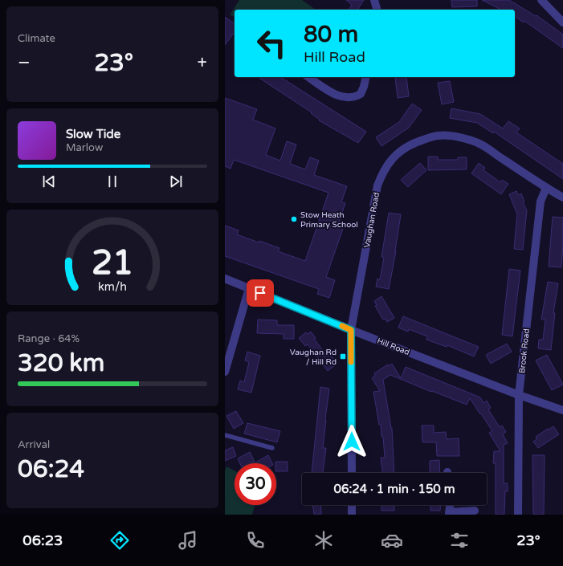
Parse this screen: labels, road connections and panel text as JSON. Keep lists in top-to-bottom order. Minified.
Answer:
{"streets":{"street":["Vaughan Road","Hill Road","Brook Road"]},"crossings":[["Vaughan Road","Hill Road"],["Vaughan Road","Brook Road"],["Hill Road","Brook Road"]],"places":{"other":["Stow Heath Primary School"],"transit":["Vaughan Rd / Hill Rd"]},"page":{"tile":["Climate",["Range · 64%","320 km"],["Arrival","06:24"]],"turn":["80 m","Hill Road"],"heat":["−","23°","+"],"song":["Slow Tide","Marlow"],"limit":"30","trip":"06:24 · 1 min · 150 m","tabs":["06:23","23°"],"gauge":["21","km/h"]}}
